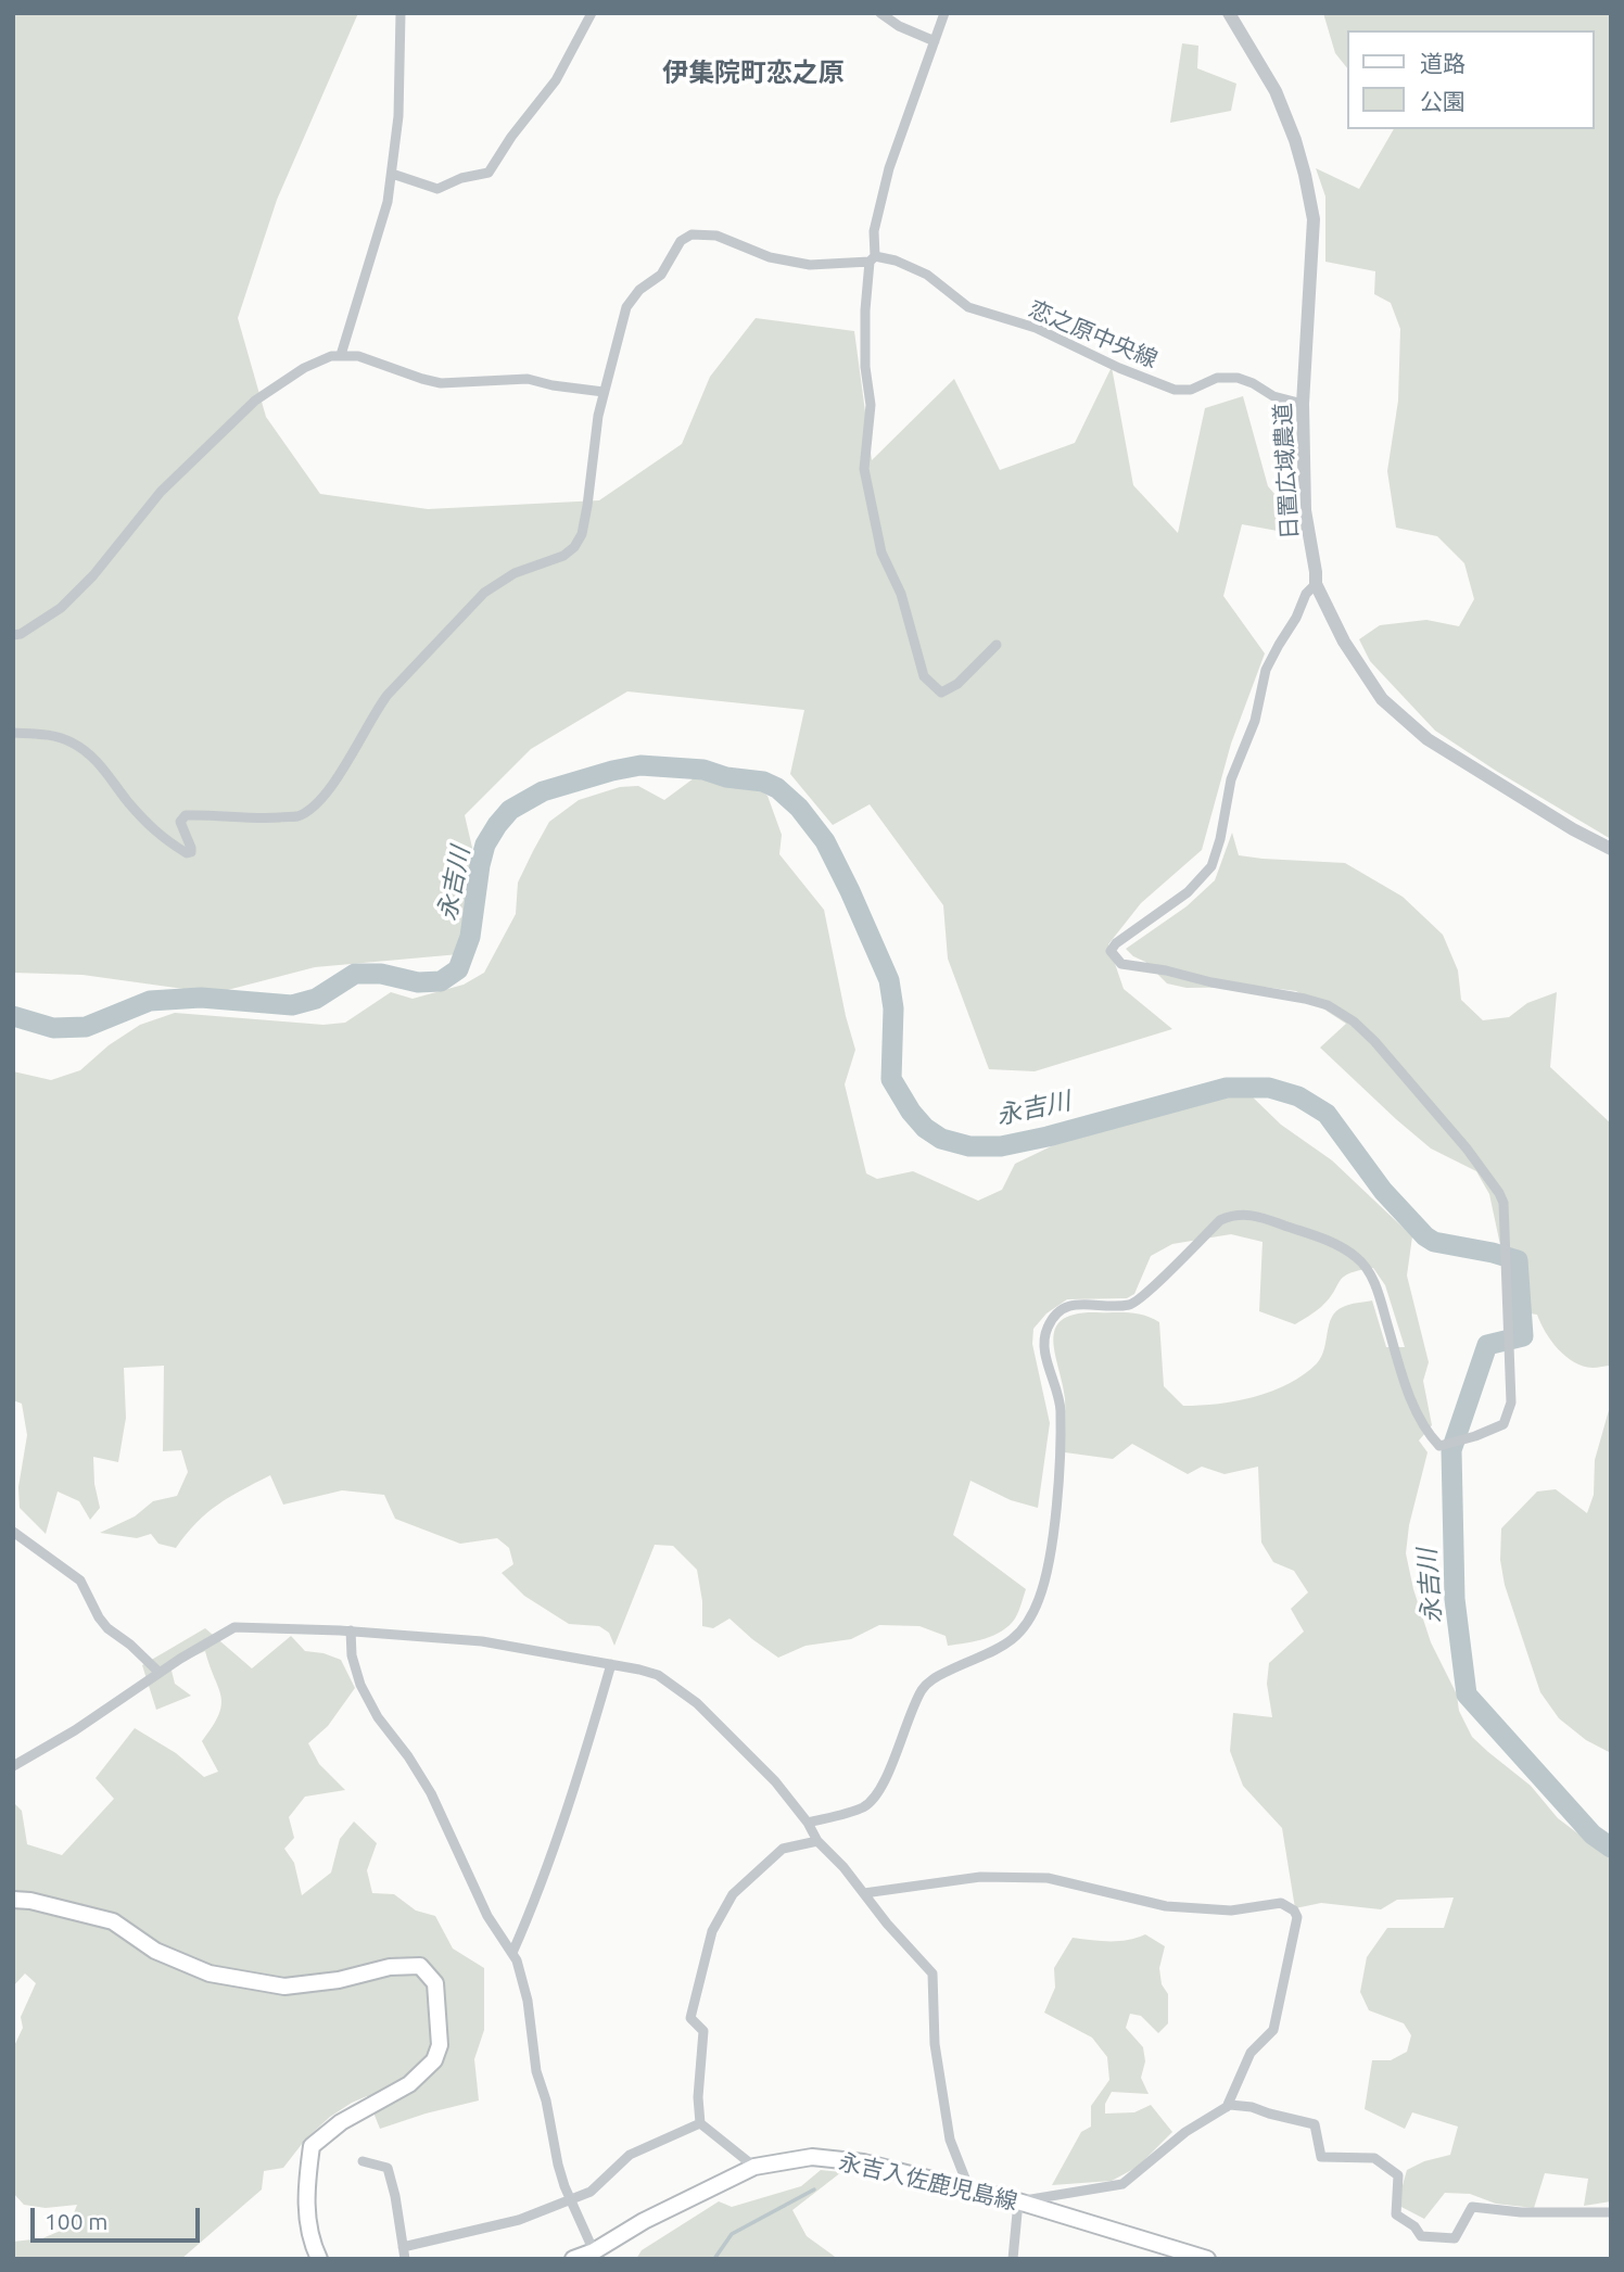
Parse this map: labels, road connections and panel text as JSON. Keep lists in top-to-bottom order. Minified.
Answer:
{"streets":{"main road":["永吉入佐鹿児島線"],"street":["恋之原中央線","日置広域農道"]},"crossings":[["恋之原中央線","日置広域農道"]],"districts":["伊集院町恋之原"],"water":["永吉川"],"legend":["道路","公園"],"scale_bar":"100 m"}
